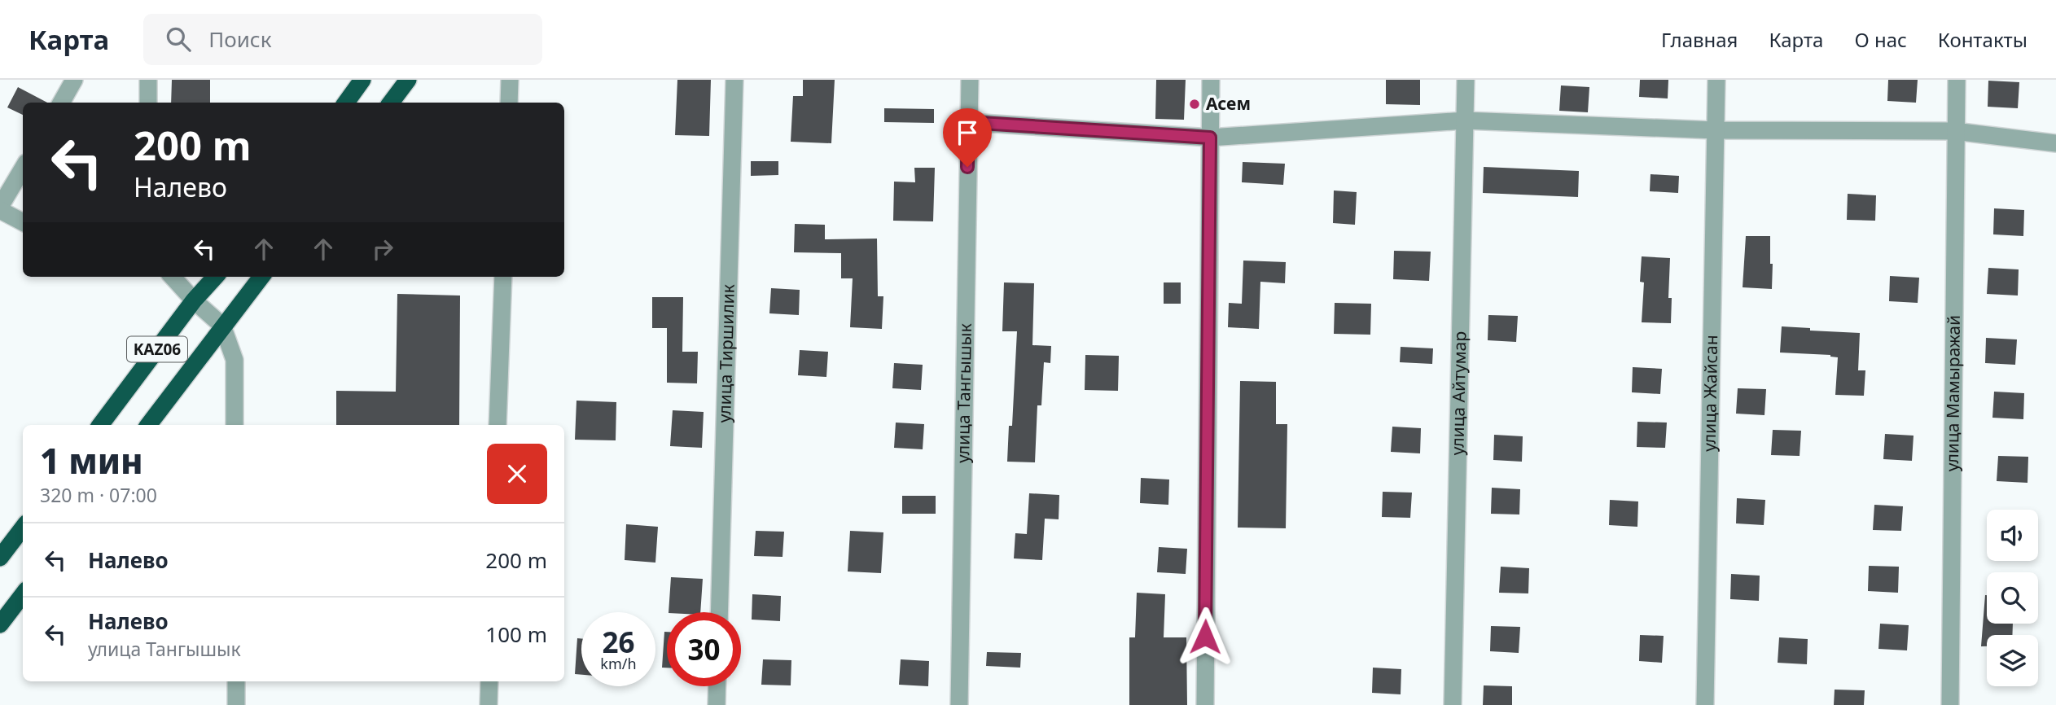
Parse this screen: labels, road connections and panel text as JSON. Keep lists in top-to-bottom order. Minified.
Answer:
{"streets":{"highway":["KАZ06"],"street":["улица Тиршилик","улица Тангышык","улица Айтумар","улица Жайсан","улица Мамыражай"]},"places":["Асем"],"page":{"header":"Карта","search":"Поиск","nav":["Главная","Карта","О нас","Контакты"],"turn":["200 m","Налево"],"heading":["1 мин","320 m · 07:00"],"list":[{"name":"Налево","value":"200 m"},{"name":"Налево","note":"улица Тангышык","value":"100 m"}],"speed":"26 km/h","limit":"30"}}
